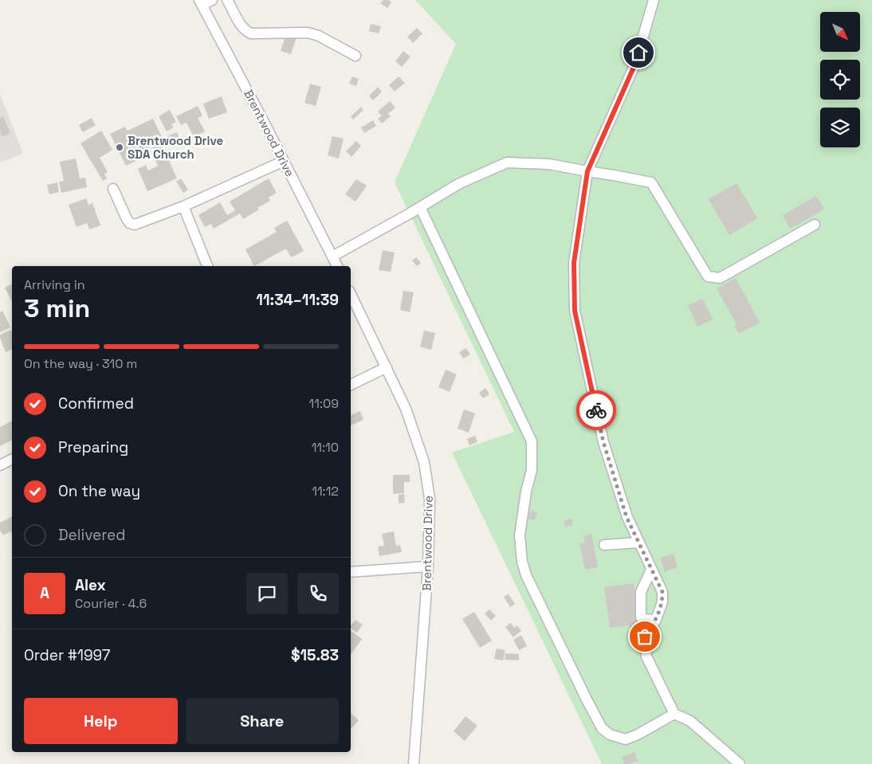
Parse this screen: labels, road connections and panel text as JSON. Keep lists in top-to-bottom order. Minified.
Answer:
{"streets":{"street":["Brentwood Drive"]},"places":["Brentwood Drive SDA Church"],"north":"bottom right","page":{"heading":["3 min","Arriving in","11:34–11:39"],"panel":["Alex","Courier · 4.6","Order #1997","$15.83"],"bar":"On the way · 310 m","list":[["Confirmed","11:09"],["Preparing","11:10"],["On the way","11:12"],"Delivered"],"round":"A","buttons":["Help","Share"]}}
